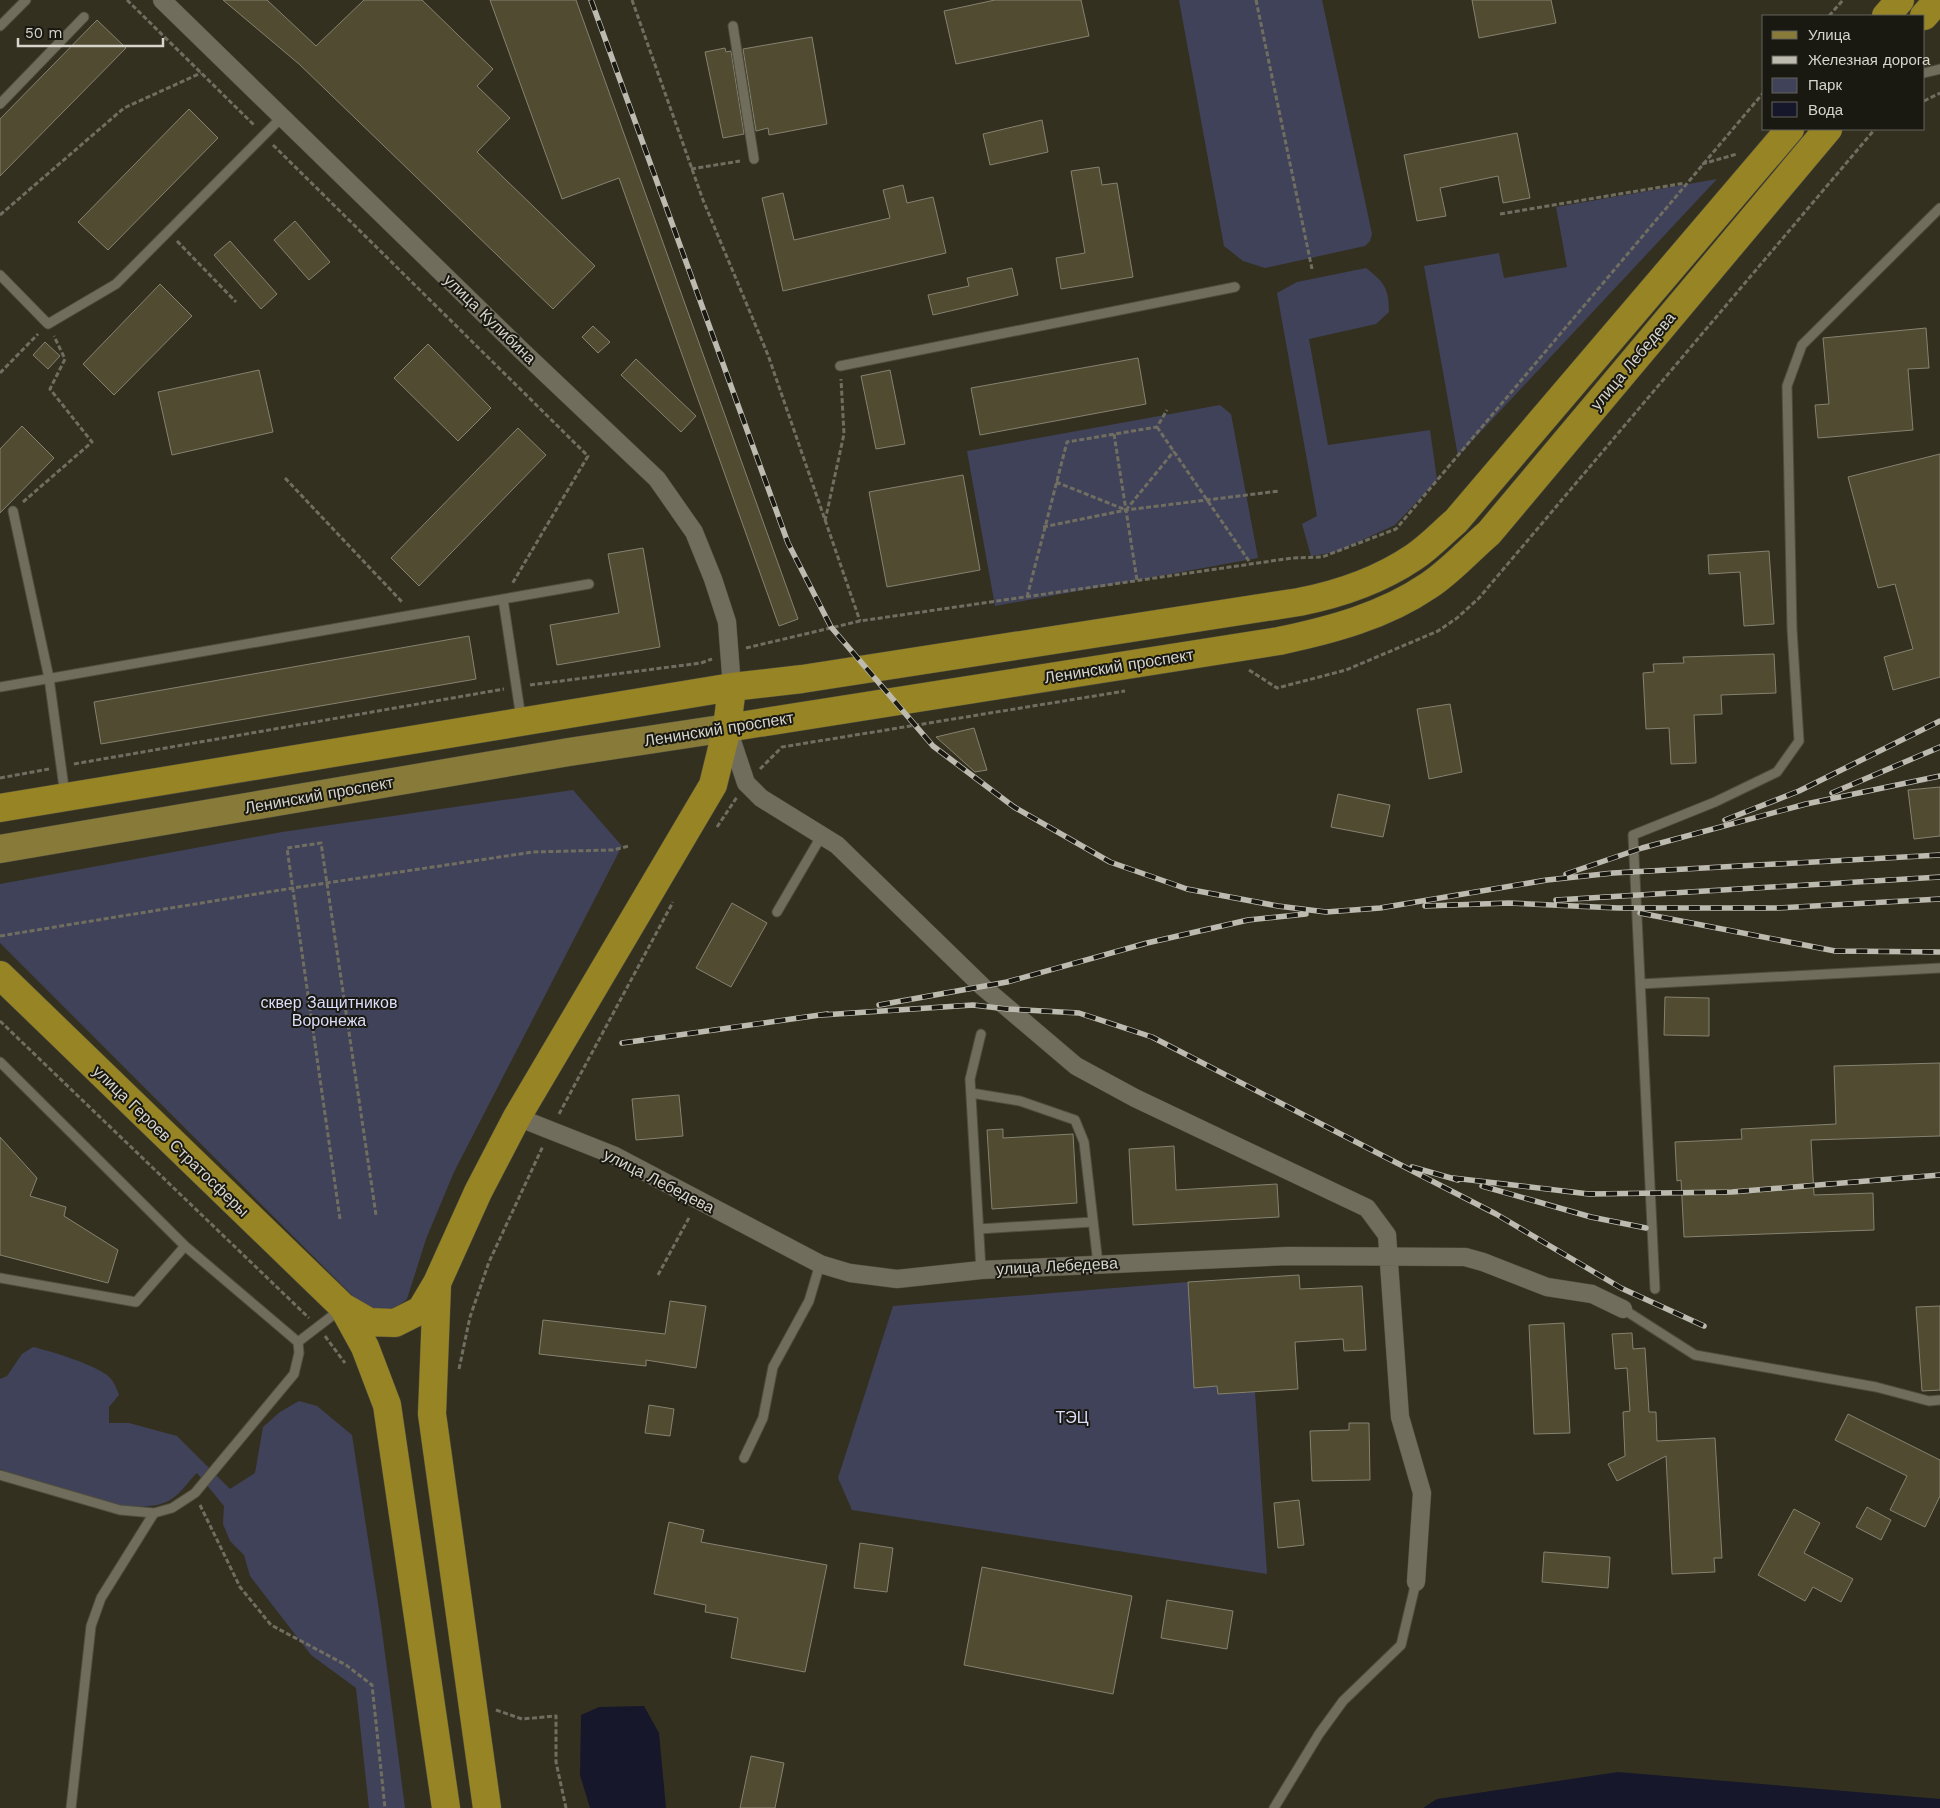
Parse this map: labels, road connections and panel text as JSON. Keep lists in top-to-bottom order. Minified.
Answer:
{"streets":{"highway":["улица Лебедева","Ленинский проспект","улица Героев Стратосферы"],"street":["улица Кулибина"]},"crossings":[["улица Кулибина","улица Лебедева"],["улица Лебедева","Ленинский проспект"]],"parks":["сквер Защитников Воронежа","ТЭЦ"],"legend":["Улица","Железная дорога","Парк","Вода"],"scale_bar":"50 m"}
